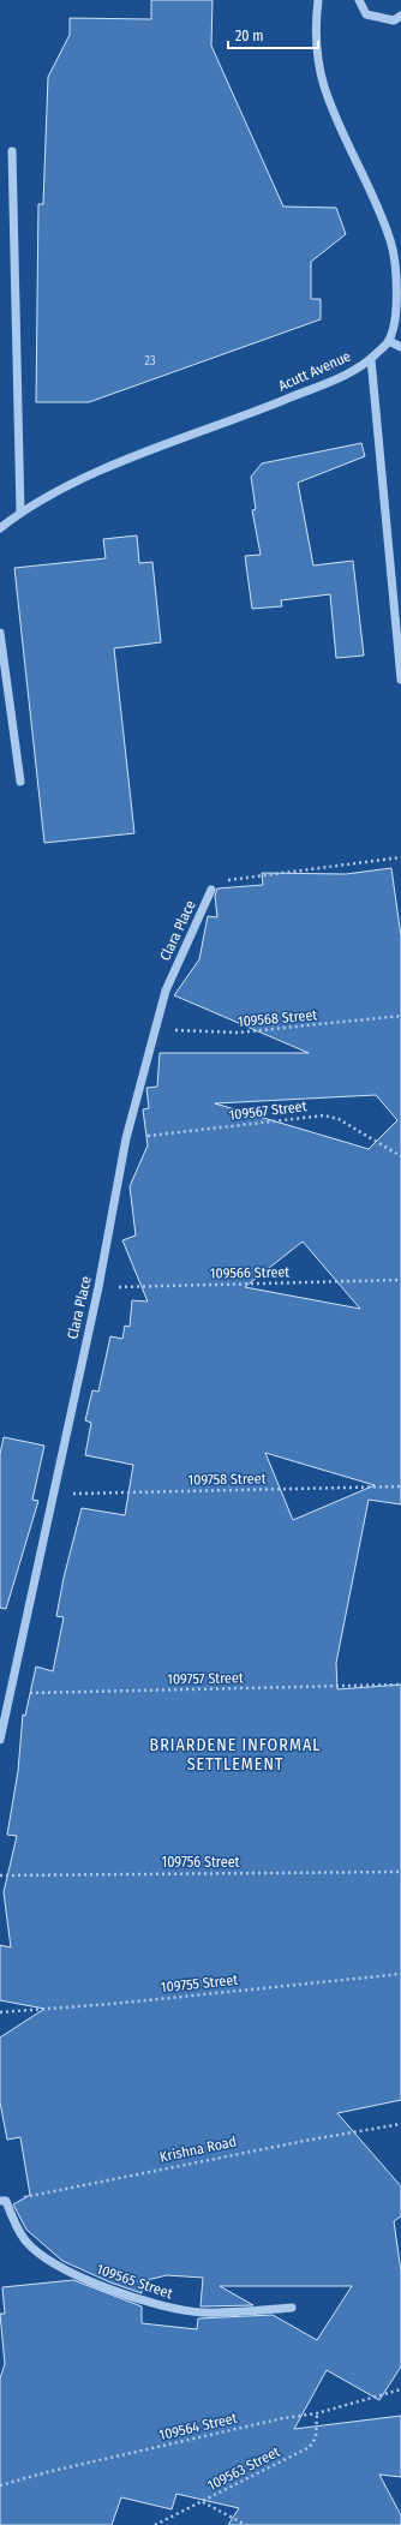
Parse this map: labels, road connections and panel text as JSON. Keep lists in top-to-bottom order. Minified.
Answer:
{"streets":{"street":["Acutt Avenue","Clara Place","109565 Street"],"path":["109568 Street","109567 Street","109566 Street","109758 Street","109757 Street","109756 Street","109755 Street","Krishna Road","109564 Street","109563 Street"]},"crossings":[["Clara Place","109568 Street"],["Clara Place","109567 Street"],["Clara Place","109566 Street"],["Clara Place","109758 Street"],["Clara Place","109757 Street"],["Krishna Road","109565 Street"],["109564 Street","109563 Street"]],"districts":["BRIARDENE INFORMAL SETTLEMENT"],"house_numbers":["23"],"scale_bar":"20 m"}
